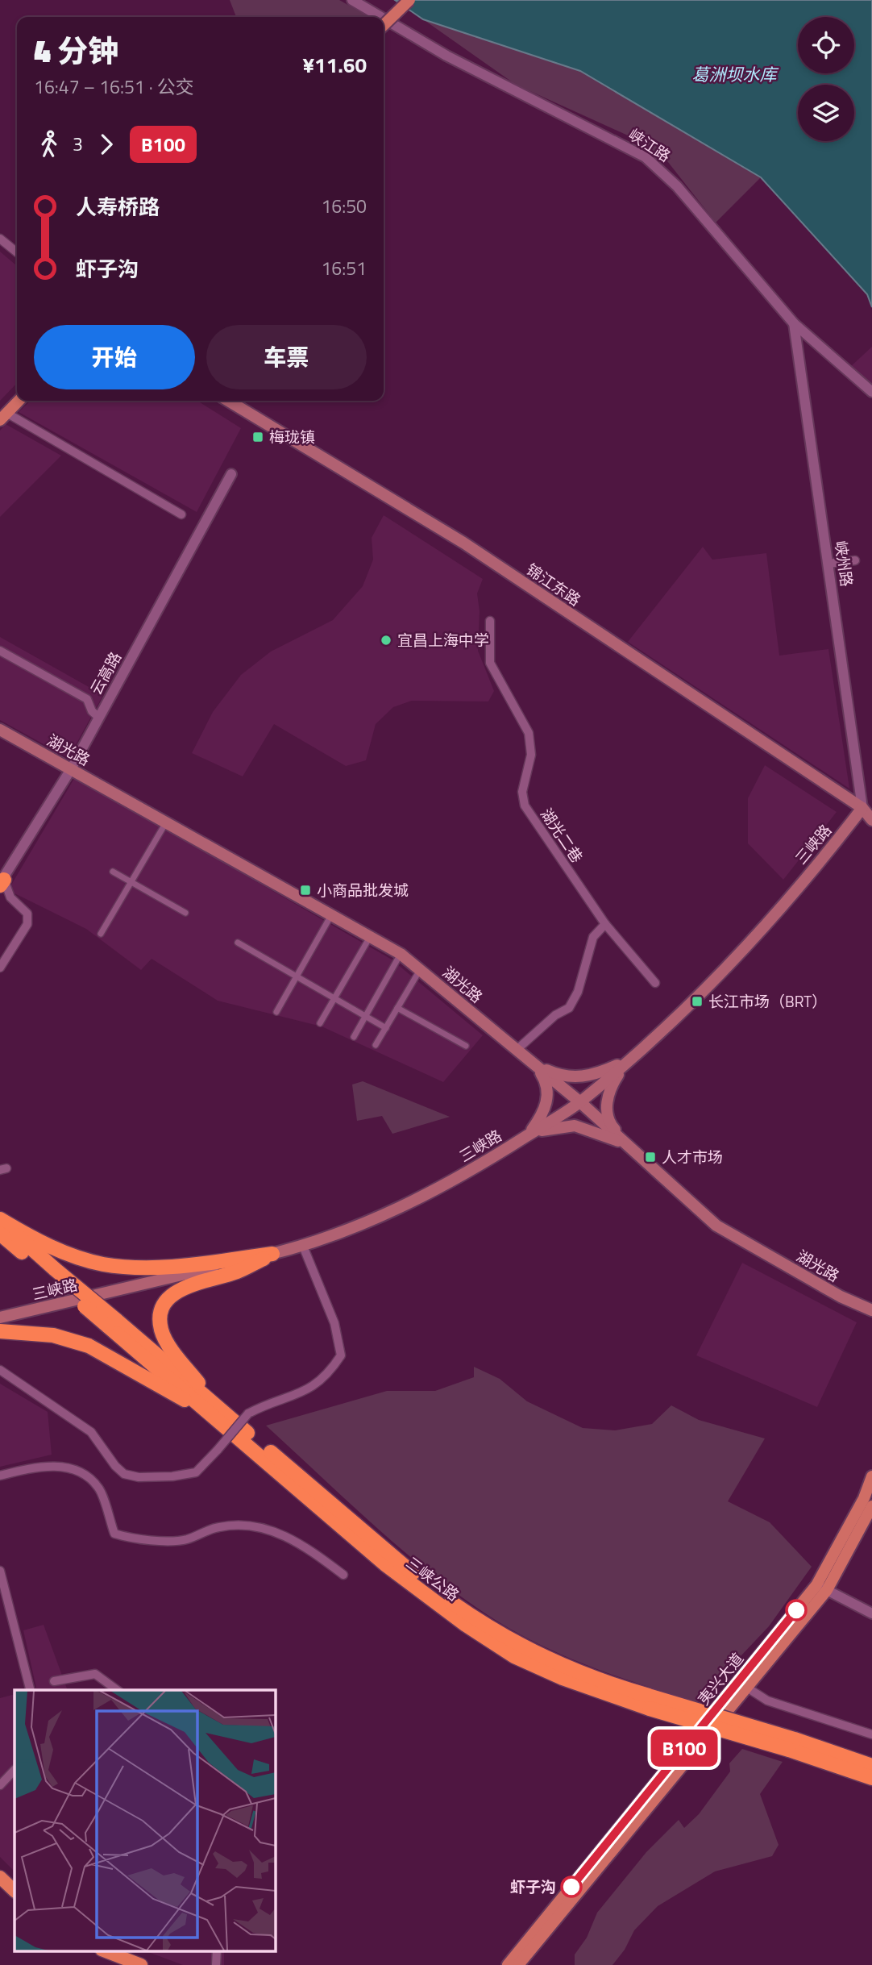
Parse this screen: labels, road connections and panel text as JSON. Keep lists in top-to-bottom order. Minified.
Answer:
{"streets":{"highway":["三峡公路"],"main road":["锦江东路","湖光路","三峡路","夷兴大道"],"street":["峡江路","峡州路","云高路","湖光二巷"]},"crossings":[["峡江路","峡州路"],["峡州路","锦江东路"],["峡州路","三峡路"],["锦江东路","三峡路"],["云高路","湖光路"],["湖光路","三峡路"]],"water":["葛洲坝水库"],"places":{"transit":["梅珑镇","小商品批发城","长江市场（BRT）","人才市场"],"other":["宜昌上海中学","虾子沟"]},"lines":["bus line B100"],"page":{"on_map":"B100","heading":["4 分钟","16:47 – 16:51 · 公交","¥11.60"],"legs":["3","B100"],"list":[{"name":"人寿桥路","value":"16:50"},{"name":"虾子沟","value":"16:51"}],"buttons":["开始","车票"]}}
